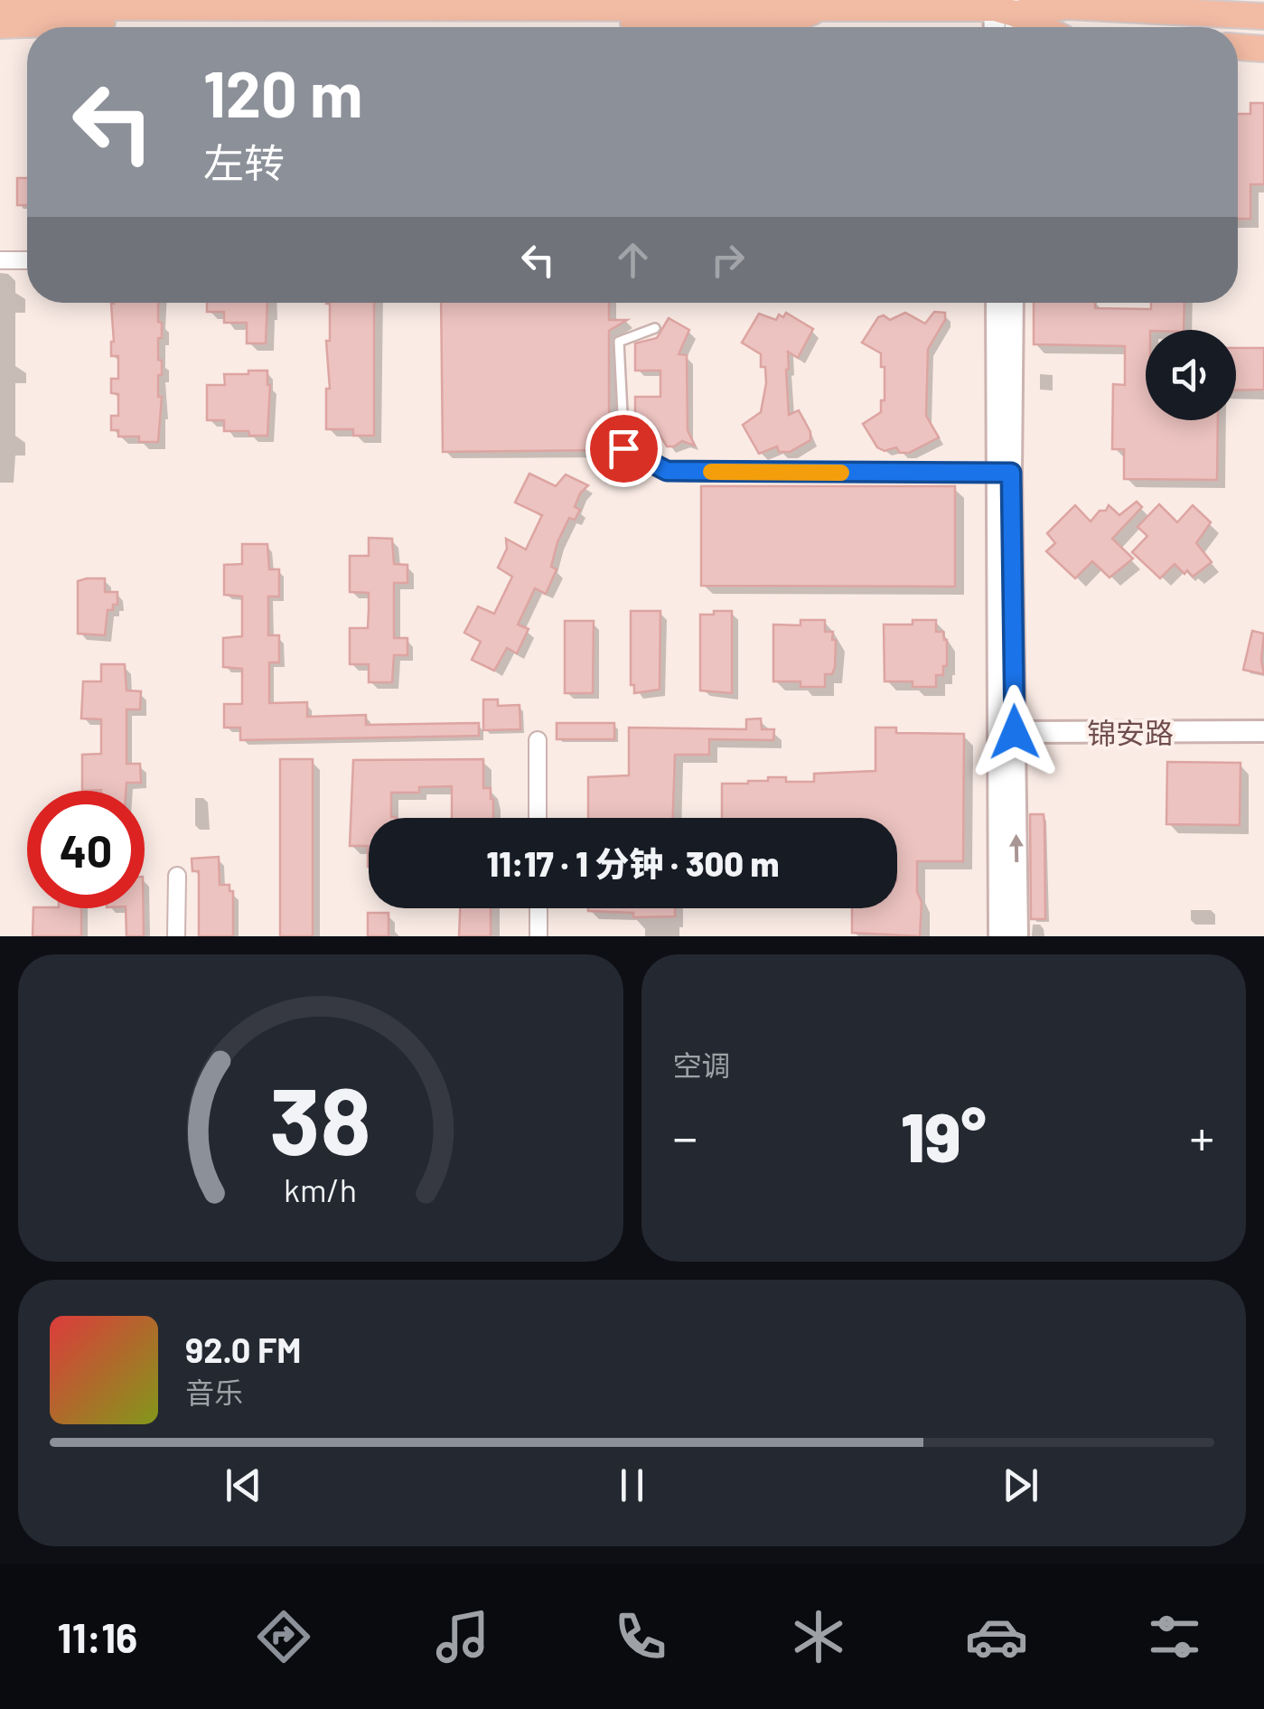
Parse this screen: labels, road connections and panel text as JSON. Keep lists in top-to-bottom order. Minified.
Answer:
{"streets":{"street":["锦安路"]},"page":{"turn":["120 m","左转"],"limit":"40","trip":"11:17 · 1 分钟 · 300 m","tile":"空调","heat":["−","19°","+"],"song":["92.0 FM","音乐"],"tabs":"11:16","gauge":["38","km/h"]}}
